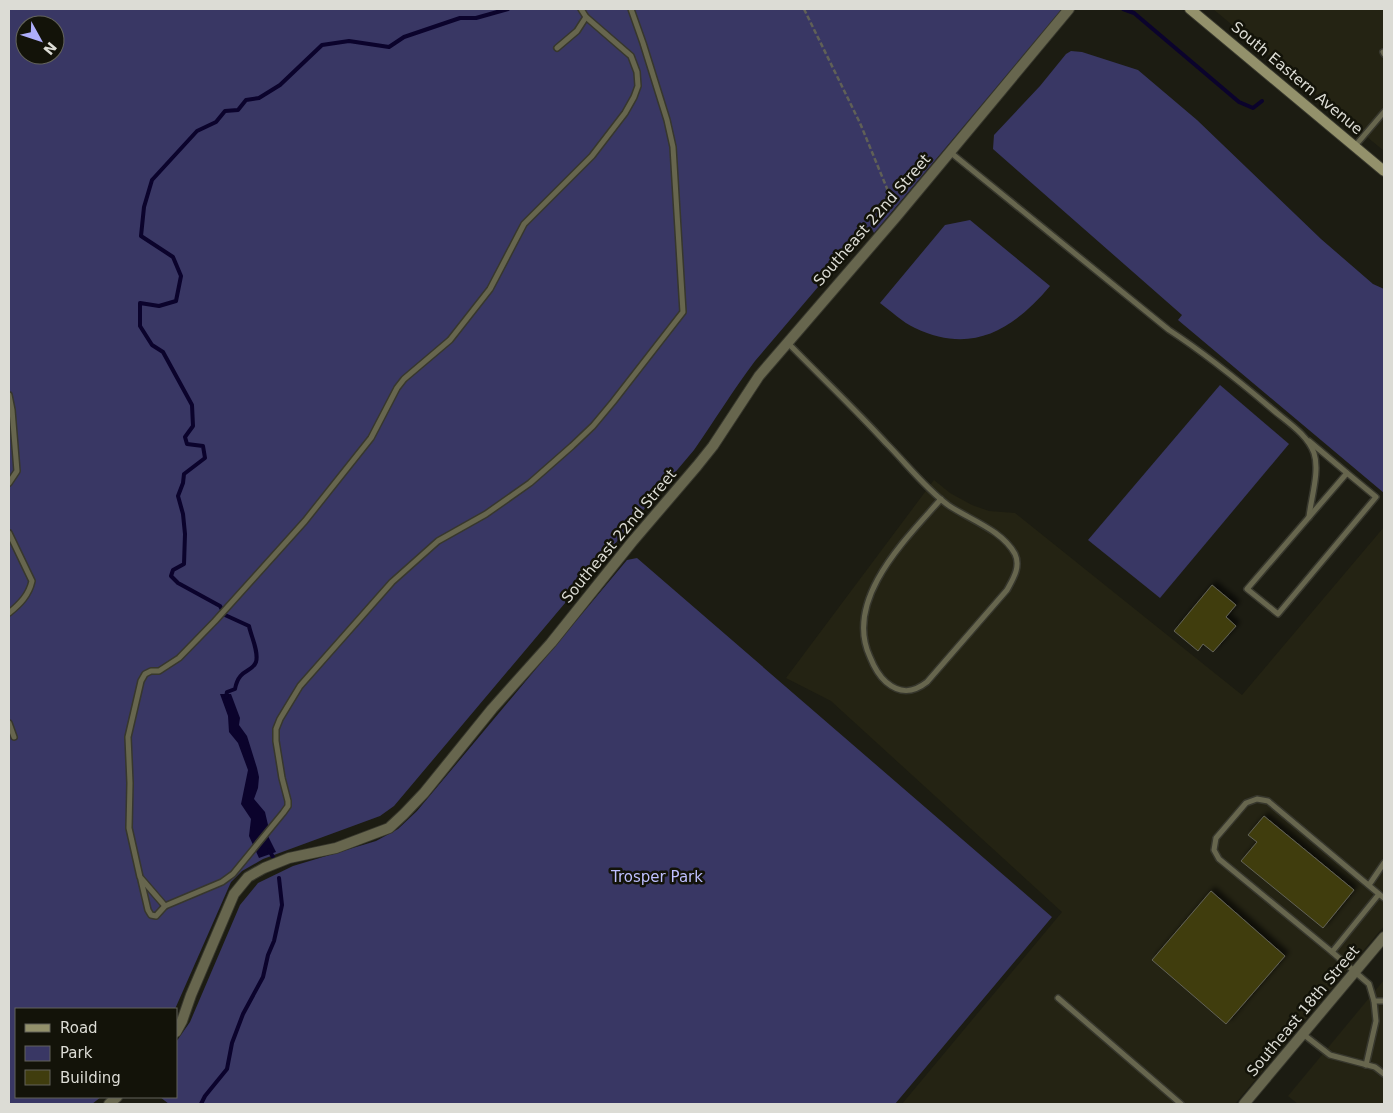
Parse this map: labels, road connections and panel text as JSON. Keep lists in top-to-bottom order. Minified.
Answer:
{"streets":{"main road":["South Eastern Avenue"],"street":["Southeast 22nd Street","Southeast 18th Street"]},"parks":["Trosper Park"],"legend":["Road","Park","Building"],"north":"bottom right"}
